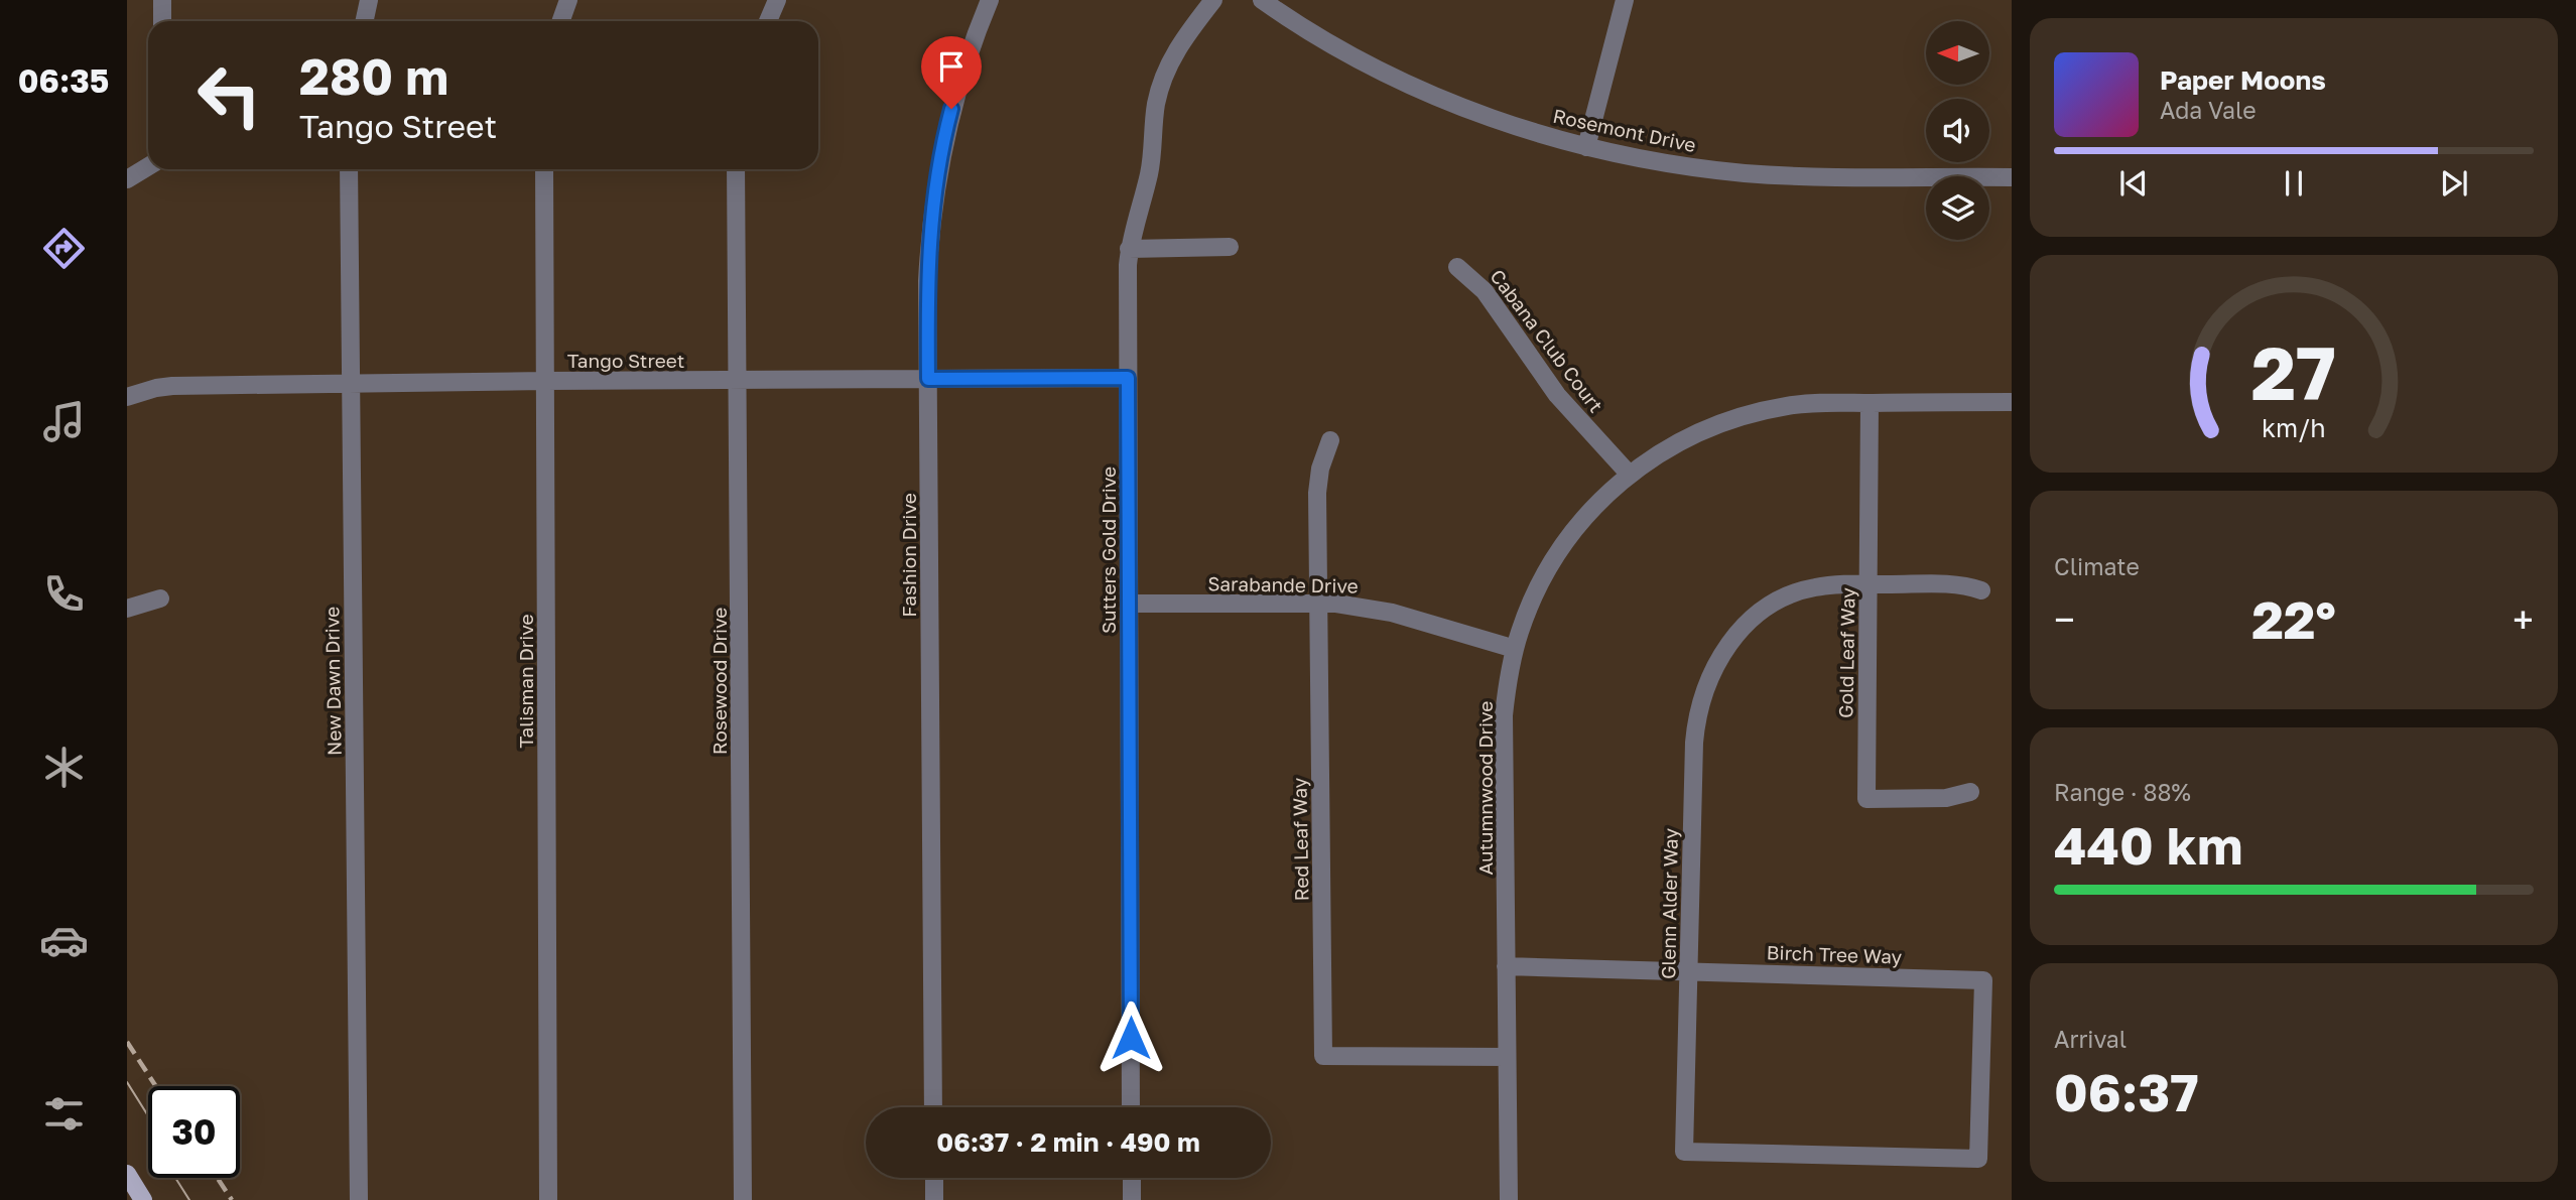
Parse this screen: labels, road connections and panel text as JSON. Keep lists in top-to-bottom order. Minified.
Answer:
{"streets":{"street":["Rosemont Drive","Cabana Club Court","Tango Street","Sutters Gold Drive","Fashion Drive","Sarabande Drive","Gold Leaf Way","New Dawn Drive","Talisman Drive","Rosewood Drive","Autumnwood Drive","Red Leaf Way","Glenn Alder Way","Birch Tree Way"]},"crossings":[["Cabana Club Court","Autumnwood Drive"],["Tango Street","Sutters Gold Drive"],["Tango Street","Fashion Drive"],["Tango Street","New Dawn Drive"],["Tango Street","Talisman Drive"],["Tango Street","Rosewood Drive"],["Sutters Gold Drive","Sarabande Drive"],["Sarabande Drive","Autumnwood Drive"],["Sarabande Drive","Red Leaf Way"],["Gold Leaf Way","Autumnwood Drive"],["Gold Leaf Way","Glenn Alder Way"],["Autumnwood Drive","Red Leaf Way"],["Autumnwood Drive","Birch Tree Way"],["Glenn Alder Way","Birch Tree Way"]],"north":"left","page":{"tabs":"06:35","turn":["280 m","Tango Street"],"song":["Paper Moons","Ada Vale"],"tile":["Climate",["Range · 88%","440 km"],["Arrival","06:37"]],"heat":["−","22°","+"],"limit":"30","trip":"06:37 · 2 min · 490 m","gauge":["27","km/h"]}}
